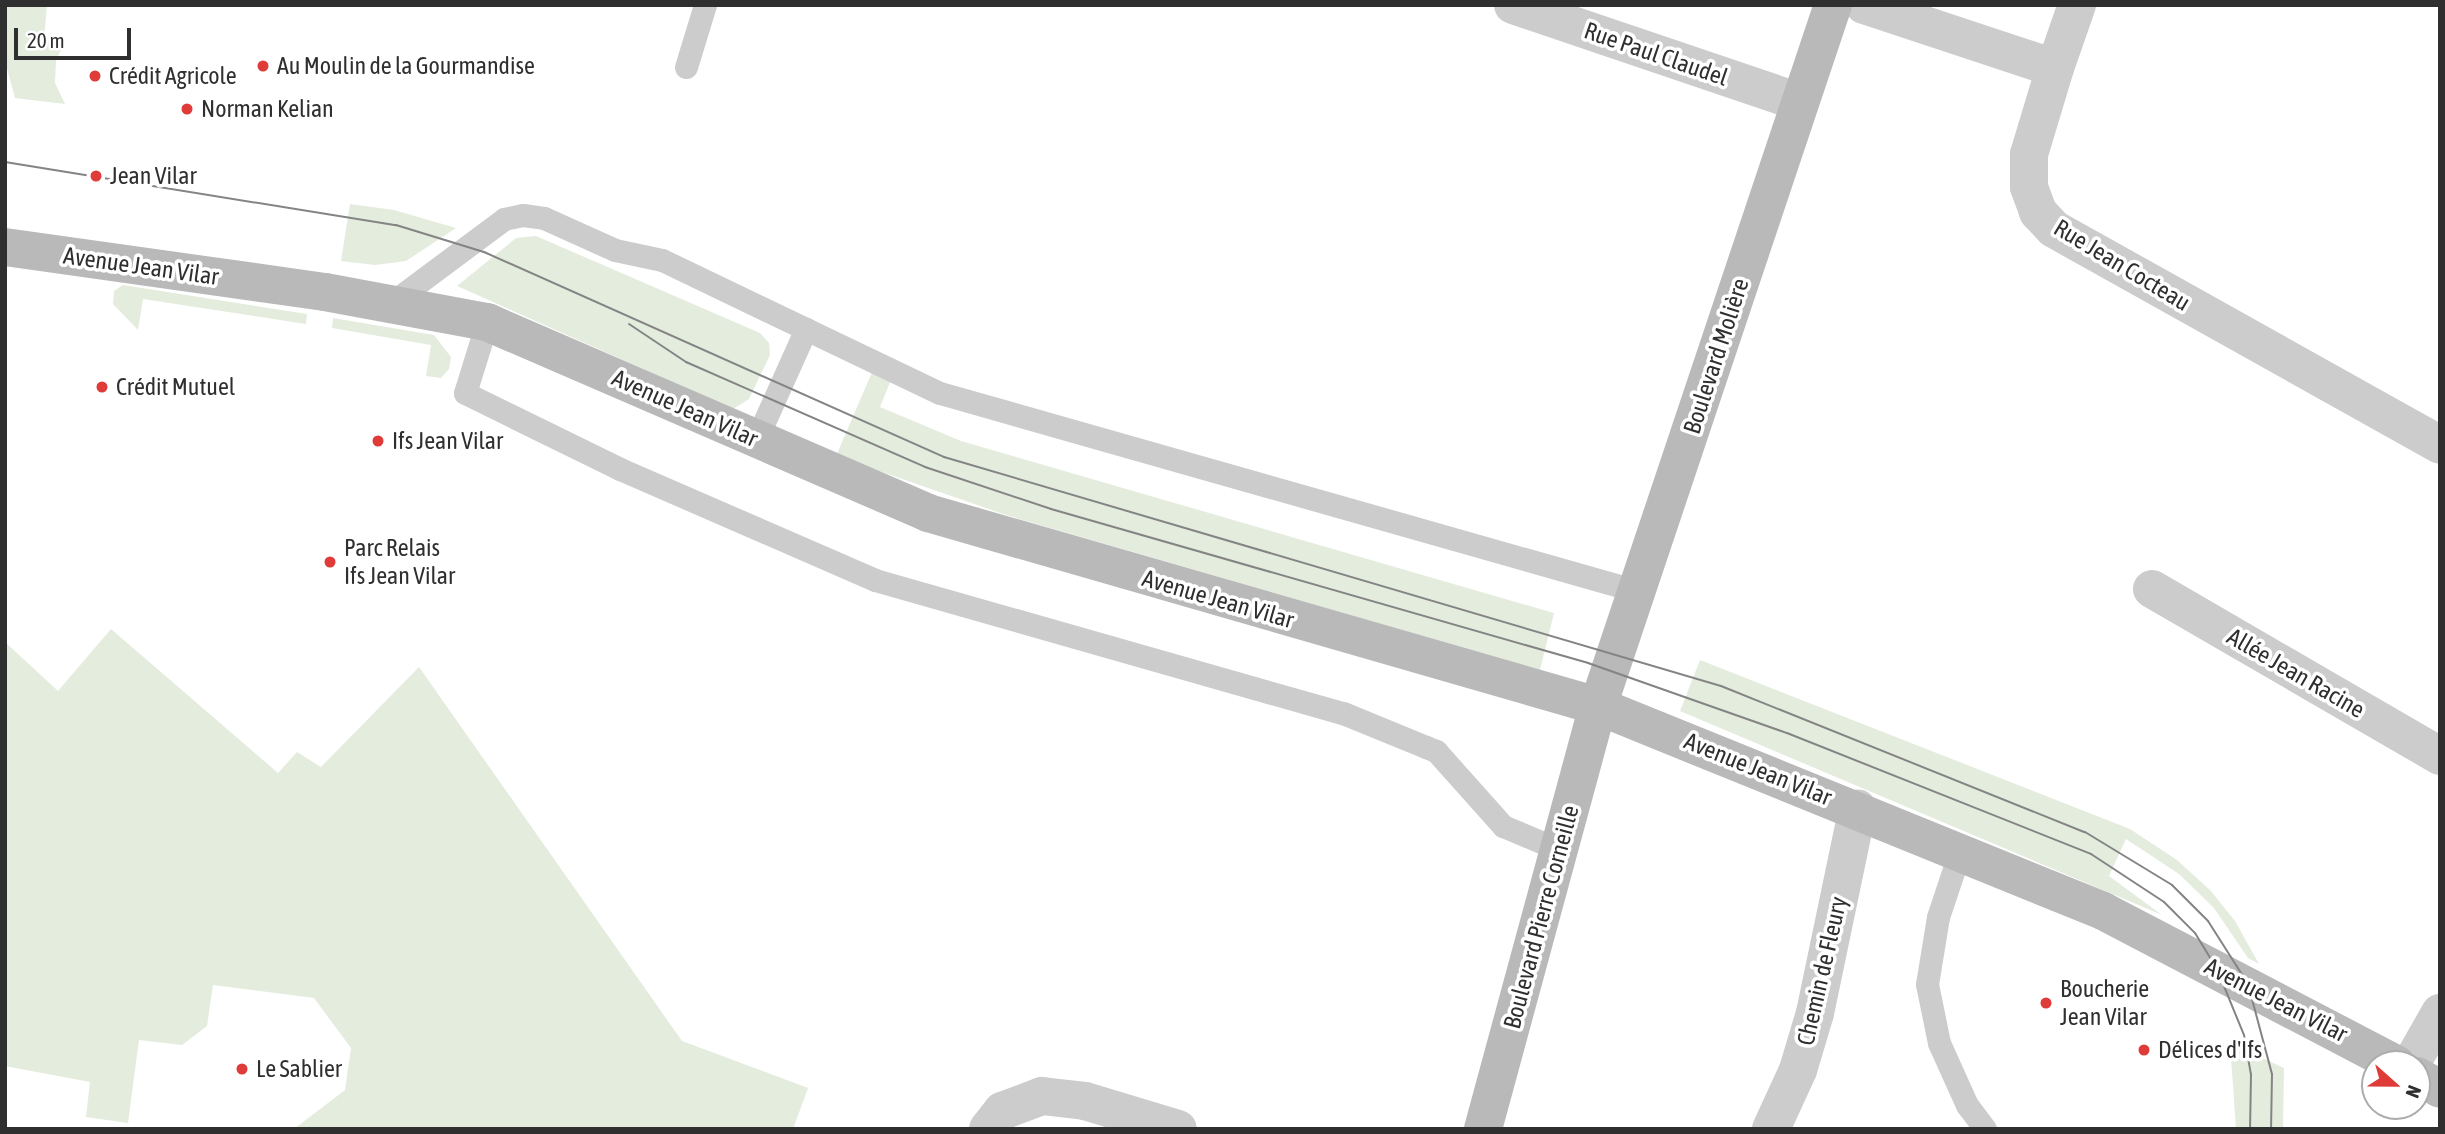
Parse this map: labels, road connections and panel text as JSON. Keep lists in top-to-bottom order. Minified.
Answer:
{"streets":{"main road":["Avenue Jean Vilar","Boulevard Molière","Boulevard Pierre Corneille"],"street":["Rue Paul Claudel","Rue Jean Cocteau","Allée Jean Racine","Chemin de Fleury"]},"crossings":[["Rue Paul Claudel","Boulevard Molière"],["Avenue Jean Vilar","Boulevard Molière"],["Avenue Jean Vilar","Boulevard Pierre Corneille"],["Avenue Jean Vilar","Chemin de Fleury"],["Boulevard Molière","Boulevard Pierre Corneille"]],"places":["Au Moulin de la Gourmandise","Crédit Agricole","Norman Kelian","Jean Vilar","Crédit Mutuel","Ifs Jean Vilar","Parc Relais Ifs Jean Vilar","Boucherie Jean Vilar","Délices d'Ifs","Le Sablier"],"scale_bar":"20 m","north":"right"}
